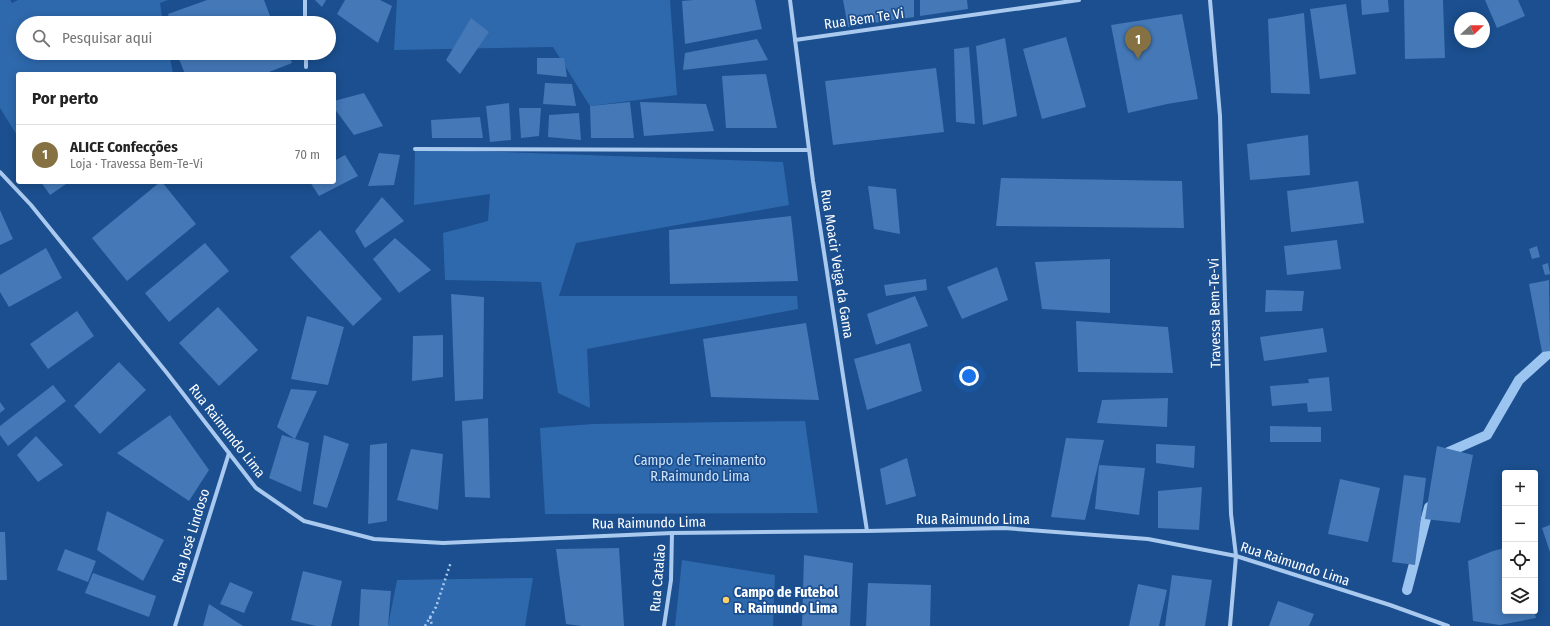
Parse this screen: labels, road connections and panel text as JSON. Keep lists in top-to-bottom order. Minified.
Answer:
{"streets":{"street":["Rua Bem Te Vi","Rua Moacir Veiga da Gama","Travessa Bem-Te-Vi","Rua Raimundo Lima","Rua José Lindoso","Rua Catalão"]},"crossings":[["Rua Bem Te Vi","Rua Moacir Veiga da Gama"],["Rua Moacir Veiga da Gama","Rua Raimundo Lima"],["Travessa Bem-Te-Vi","Rua Raimundo Lima"],["Rua Raimundo Lima","Rua José Lindoso"],["Rua Raimundo Lima","Rua Catalão"]],"parks":["Campo de Treinamento R.Raimundo Lima"],"places":["Campo de Futebol R. Raimundo Lima"],"north":"right","page":{"search":"Pesquisar aqui","pins":"1","heading":"Por perto","list":[{"mark":"1","name":"ALICE Confecções","note":"Loja · Travessa Bem-Te-Vi","value":"70 m"}],"map_buttons":["+","−"]}}
